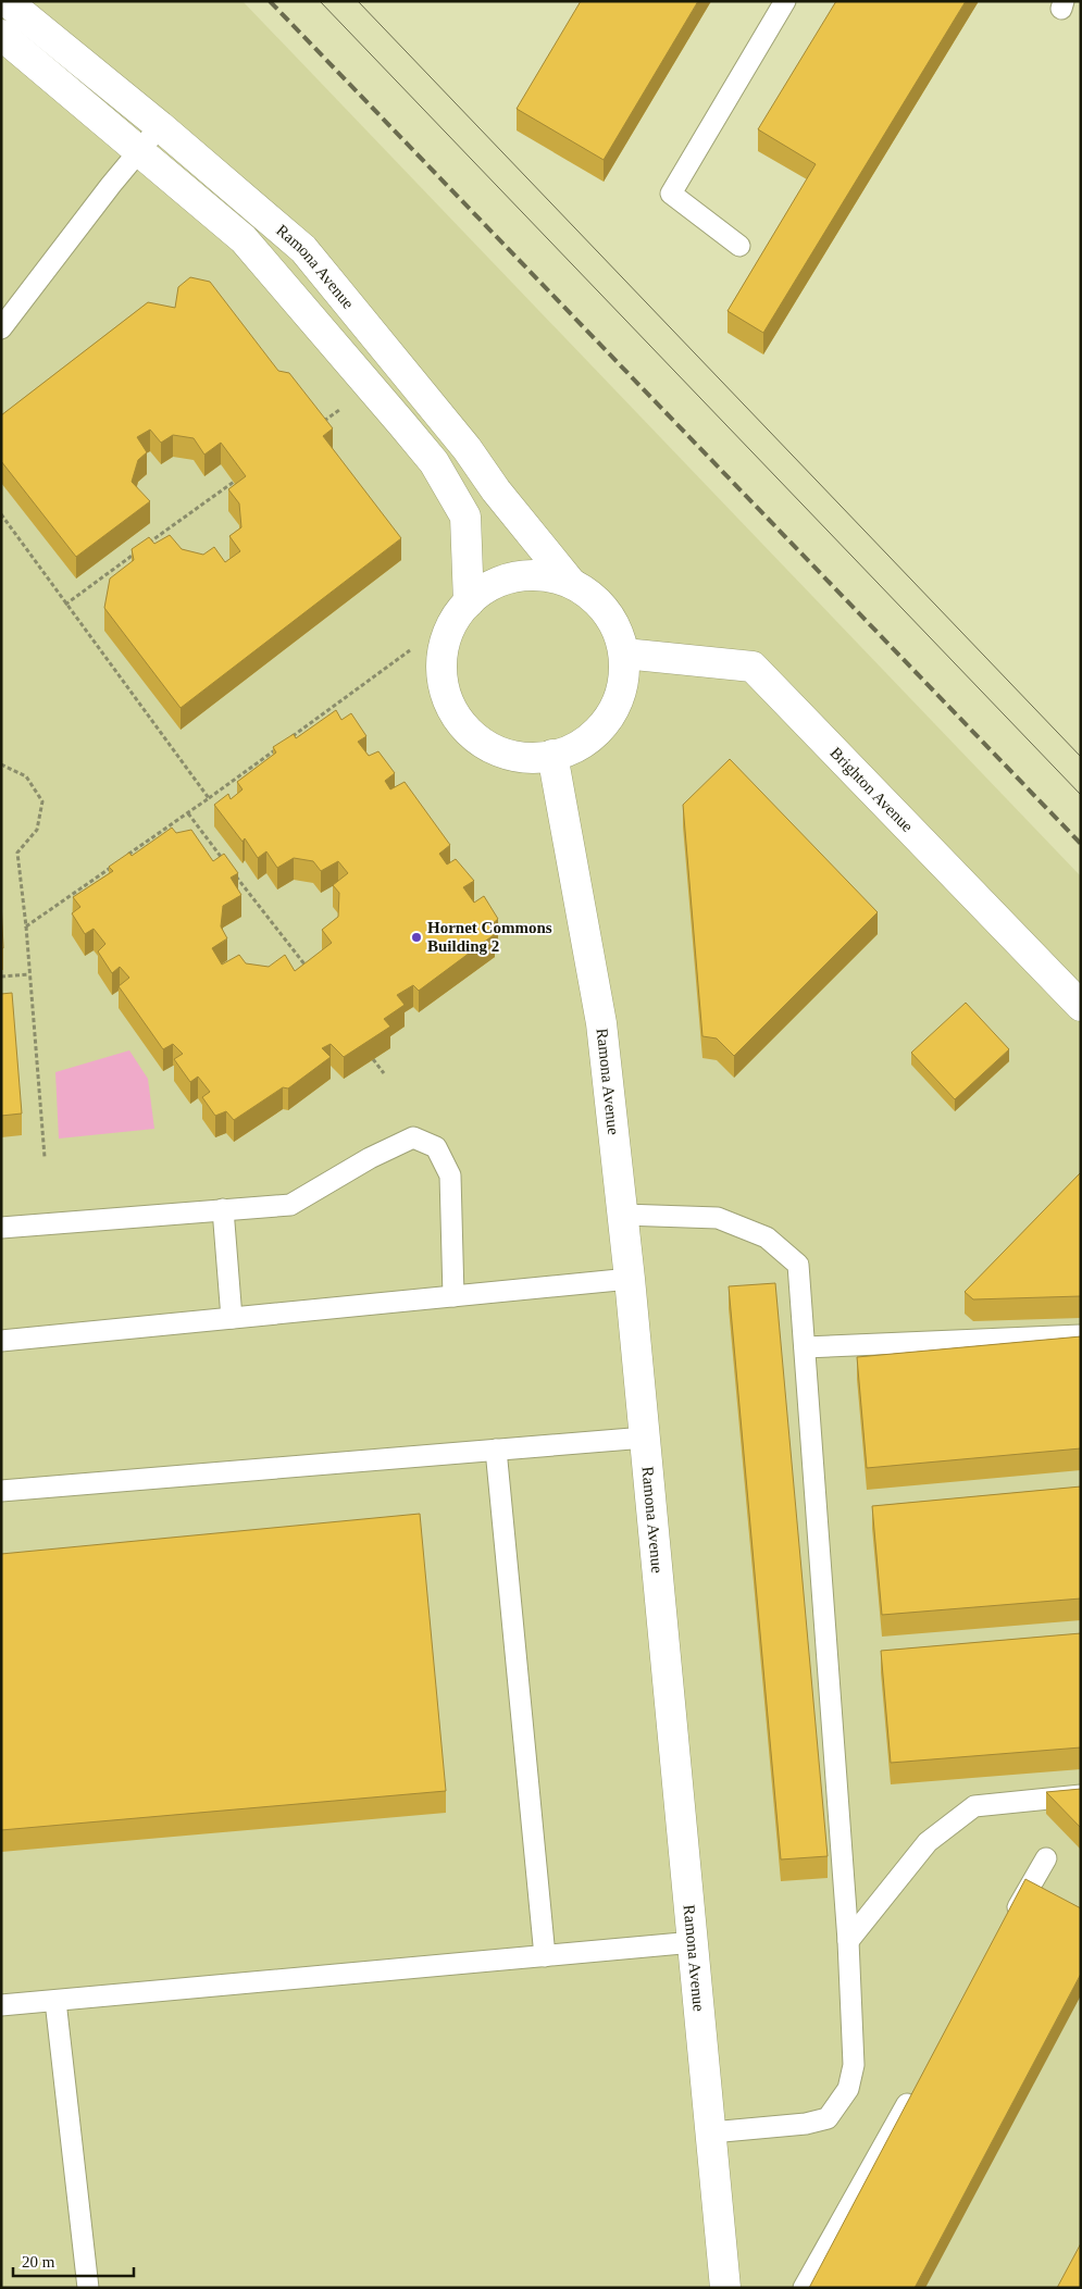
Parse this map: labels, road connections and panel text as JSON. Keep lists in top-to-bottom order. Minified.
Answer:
{"streets":{"main road":["Ramona Avenue","Brighton Avenue"]},"crossings":[["Ramona Avenue","Brighton Avenue"]],"places":["Hornet Commons Building 2"],"scale_bar":"20 m"}
